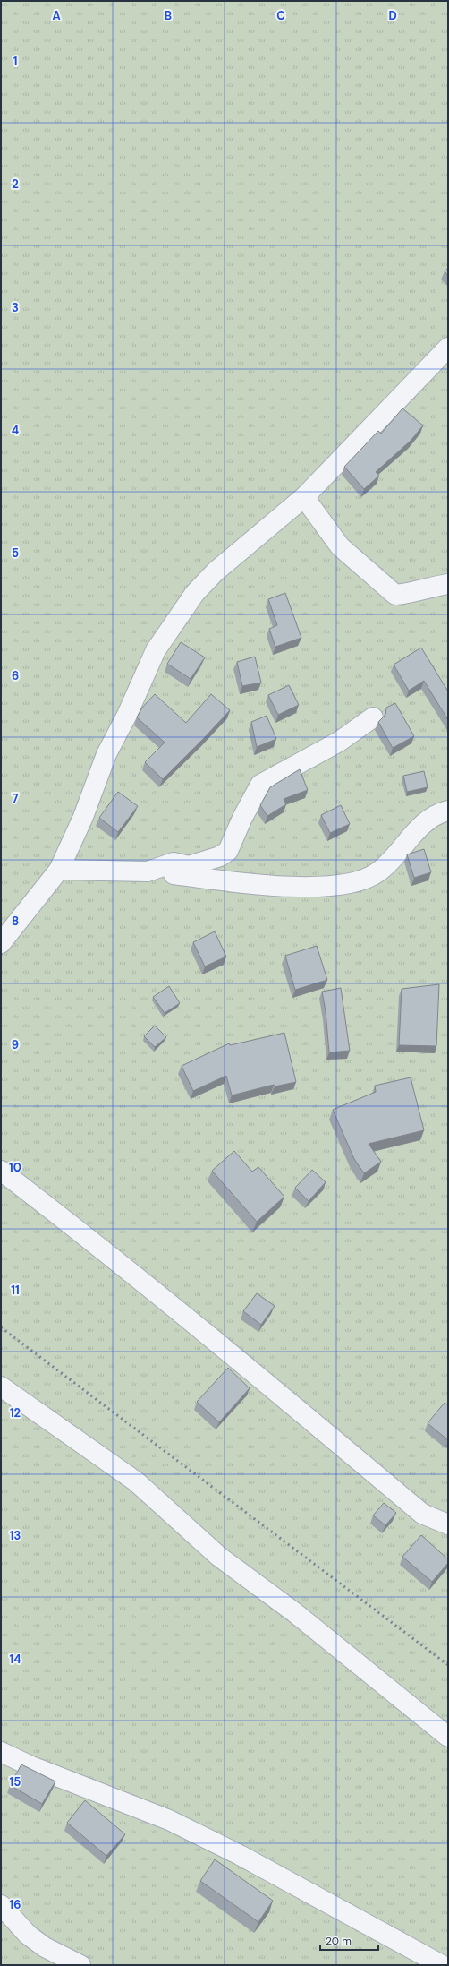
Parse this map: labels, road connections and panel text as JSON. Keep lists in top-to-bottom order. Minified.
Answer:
{"scale_bar":"20 m","grid":{"columns":["A","B","C","D"],"rows":["1","2","3","4","5","6","7","8","9","10","11","12","13","14","15","16"]}}
